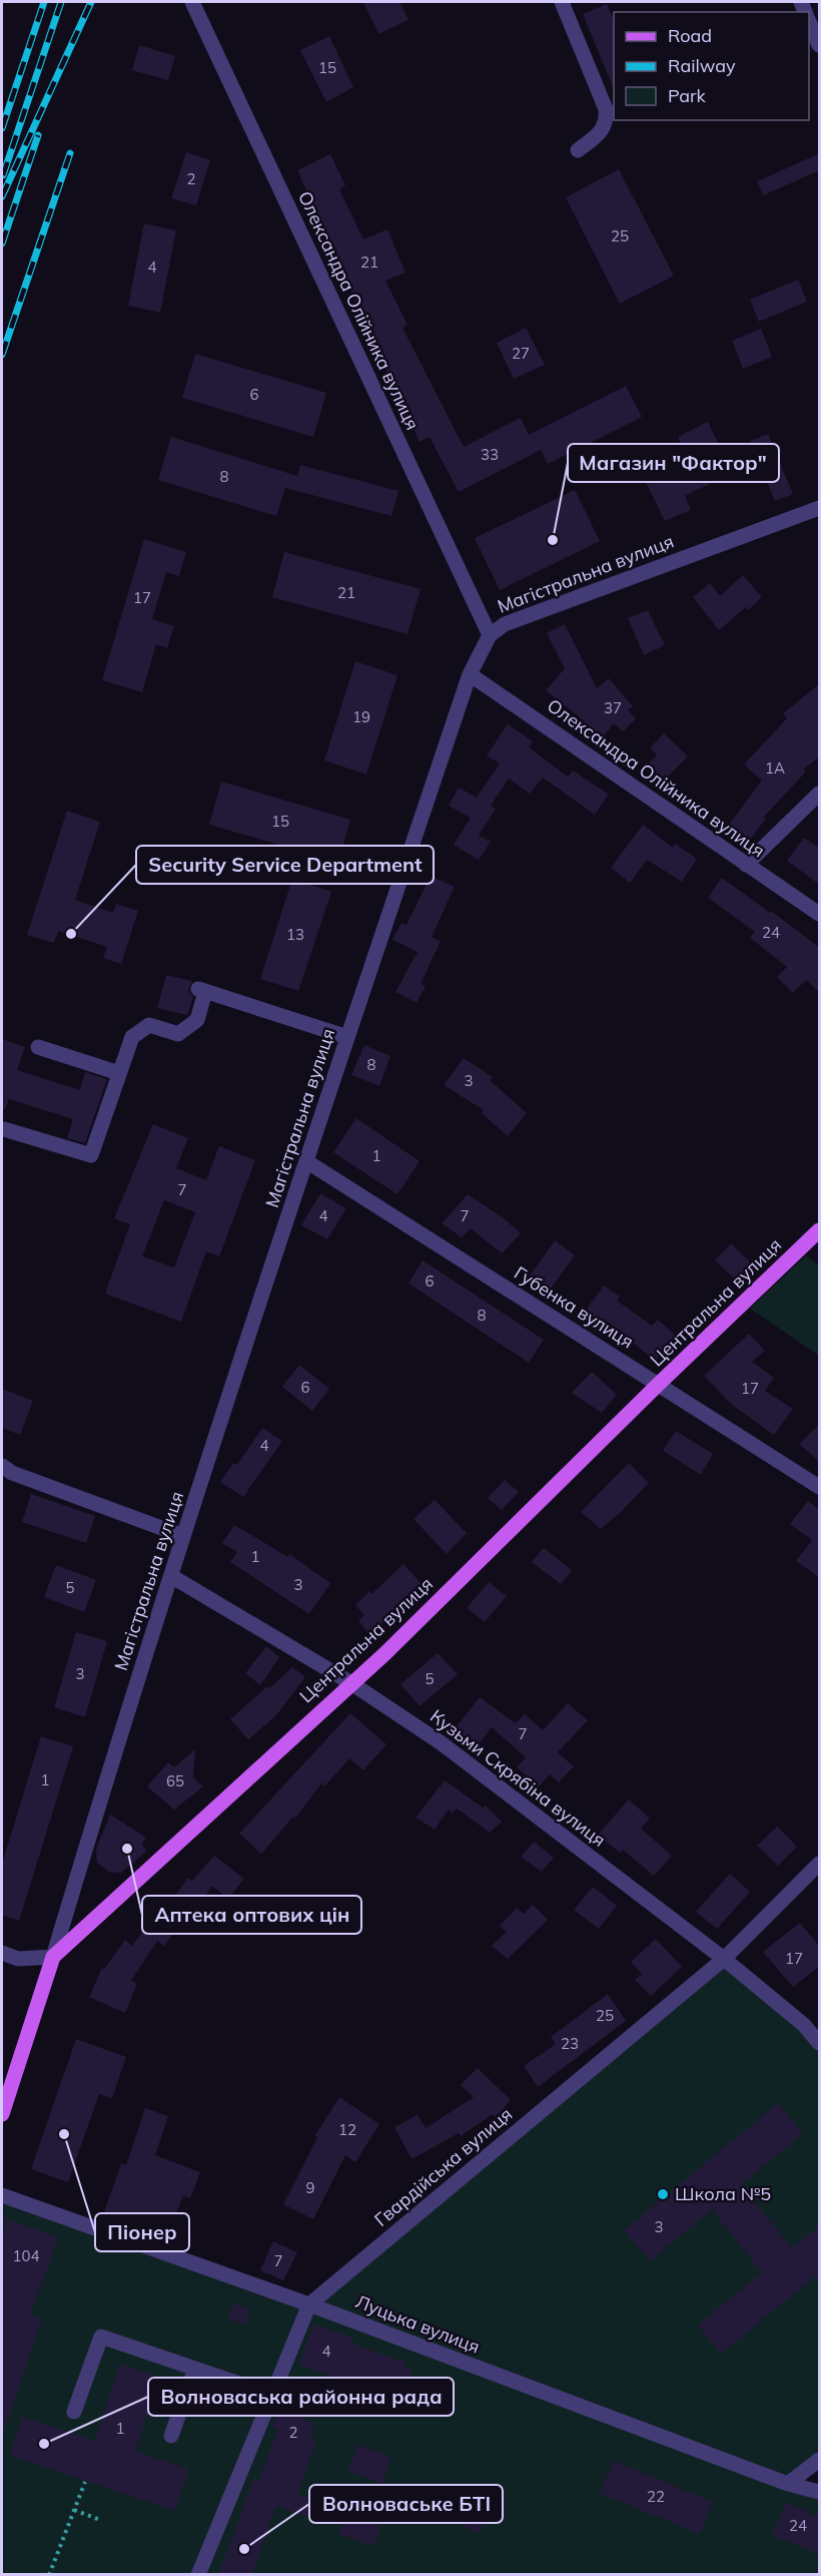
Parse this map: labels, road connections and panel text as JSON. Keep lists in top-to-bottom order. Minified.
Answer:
{"streets":{"main road":["Центральна вулиця"],"street":["Олександра Олійника вулиця","Магістральна вулиця","Губенка вулиця","Кузьми Скрябіна вулиця","Гвардійська вулиця","Луцька вулиця"]},"crossings":[["Олександра Олійника вулиця","Магістральна вулиця"],["Магістральна вулиця","Центральна вулиця"],["Магістральна вулиця","Губенка вулиця"],["Магістральна вулиця","Кузьми Скрябіна вулиця"],["Центральна вулиця","Губенка вулиця"],["Центральна вулиця","Кузьми Скрябіна вулиця"],["Кузьми Скрябіна вулиця","Гвардійська вулиця"],["Гвардійська вулиця","Луцька вулиця"]],"places":["Магазин \"Фактор\"","Security Service Department","Аптека оптових цін","Піонер","Школа №5","Волноваська районна рада","Волноваське БТІ"],"house_numbers":["15","2","25","21","4","27","6","33","8","21","17","37","19","1А","15","24","13","8","3","1","7","4","7","6","8","6","17","4","1","3","5","3","5","7","1","65","17","25","23","12","9","3","104","7","4","1","2","22","24"],"legend":["Road","Railway","Park"]}
